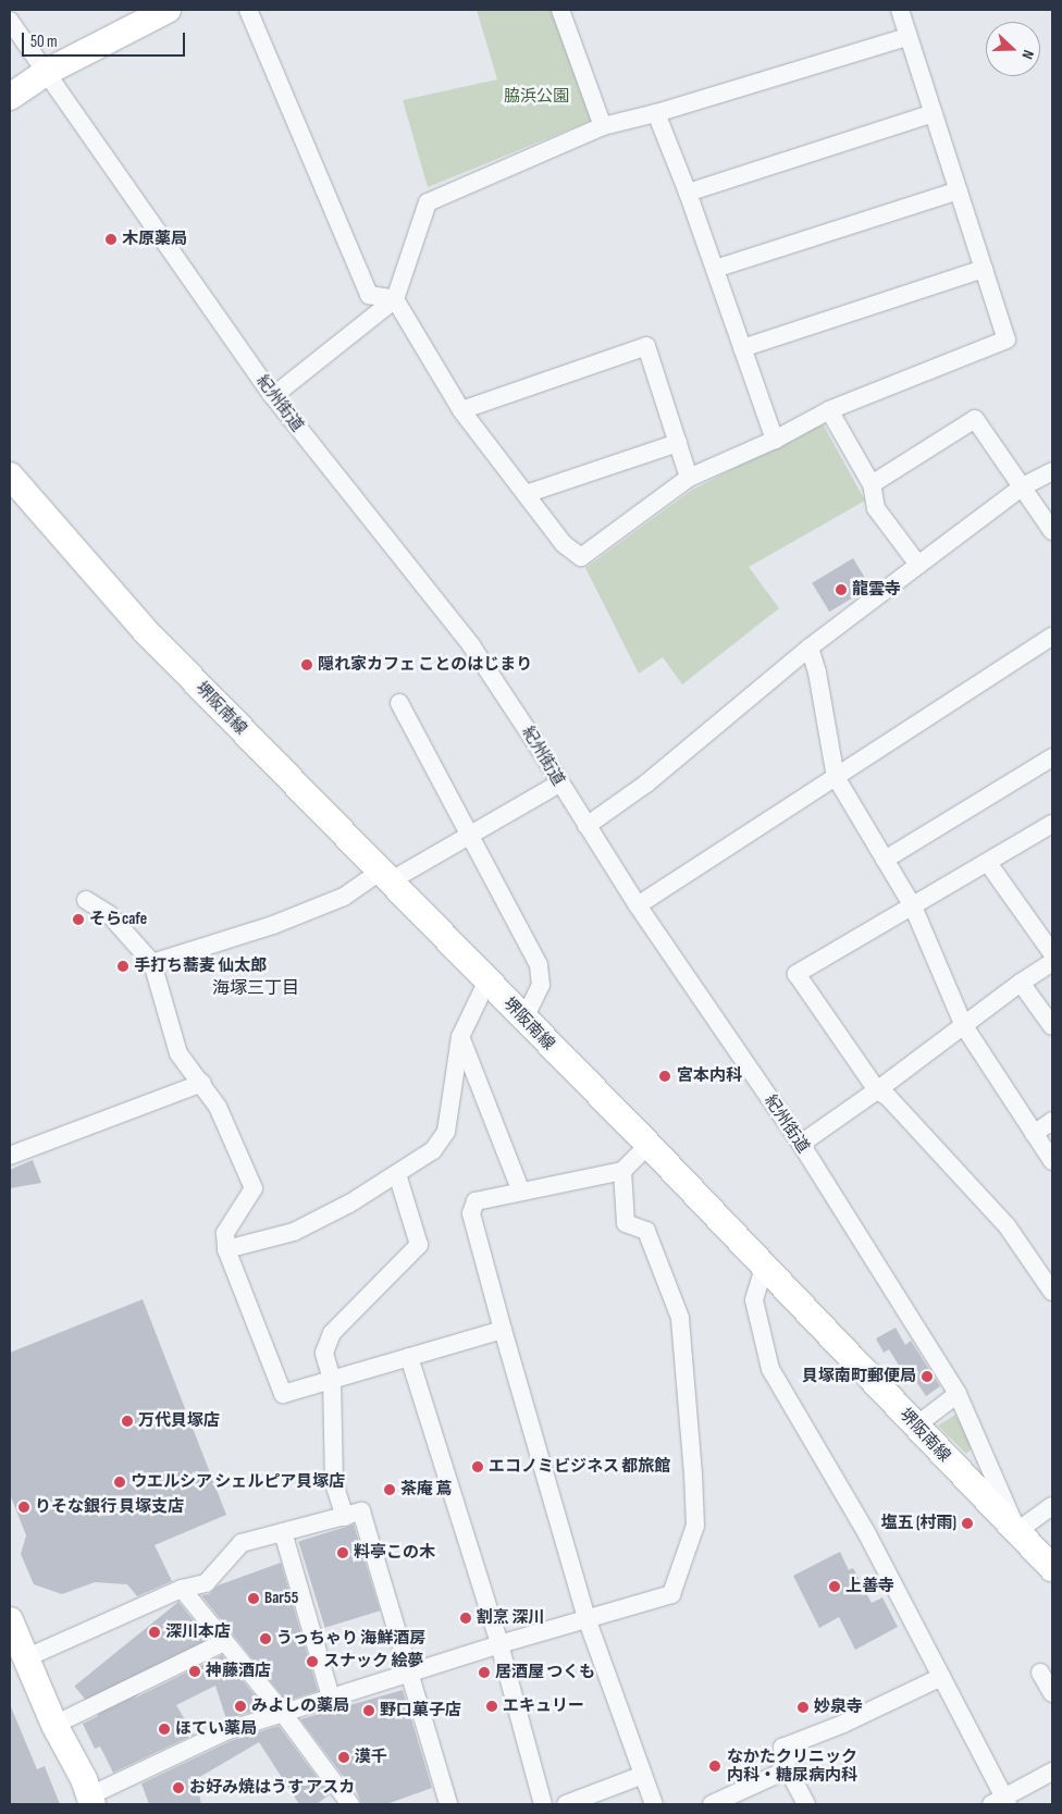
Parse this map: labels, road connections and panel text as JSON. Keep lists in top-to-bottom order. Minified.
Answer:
{"streets":{"main road":["堺阪南線"],"street":["紀州街道"]},"crossings":[["紀州街道","堺阪南線"]],"districts":["海塚三丁目"],"parks":["脇浜公園"],"places":["木原薬局","龍雲寺","隠れ家カフェ ことのはじまり","そらcafe","手打ち蕎麦 仙太郎","宮本内科","貝塚南町郵便局","万代貝塚店","エコノミビジネス 都旅館","ウエルシア シェルピア貝塚店","茶庵 蔦","りそな銀行 貝塚支店","塩五 (村雨)","料亭この木","上善寺","Bar55","割烹 深川","深川本店","うっちゃり 海鮮酒房","スナック 絵夢","神藤酒店","居酒屋 つくも","みよしの薬局","エキュリー","妙泉寺","野口菓子店","ほてい薬局","漠千","なかたクリニック 内科・糖尿病内科","お好み焼はうす アスカ"],"scale_bar":"50 m","north":"right"}
